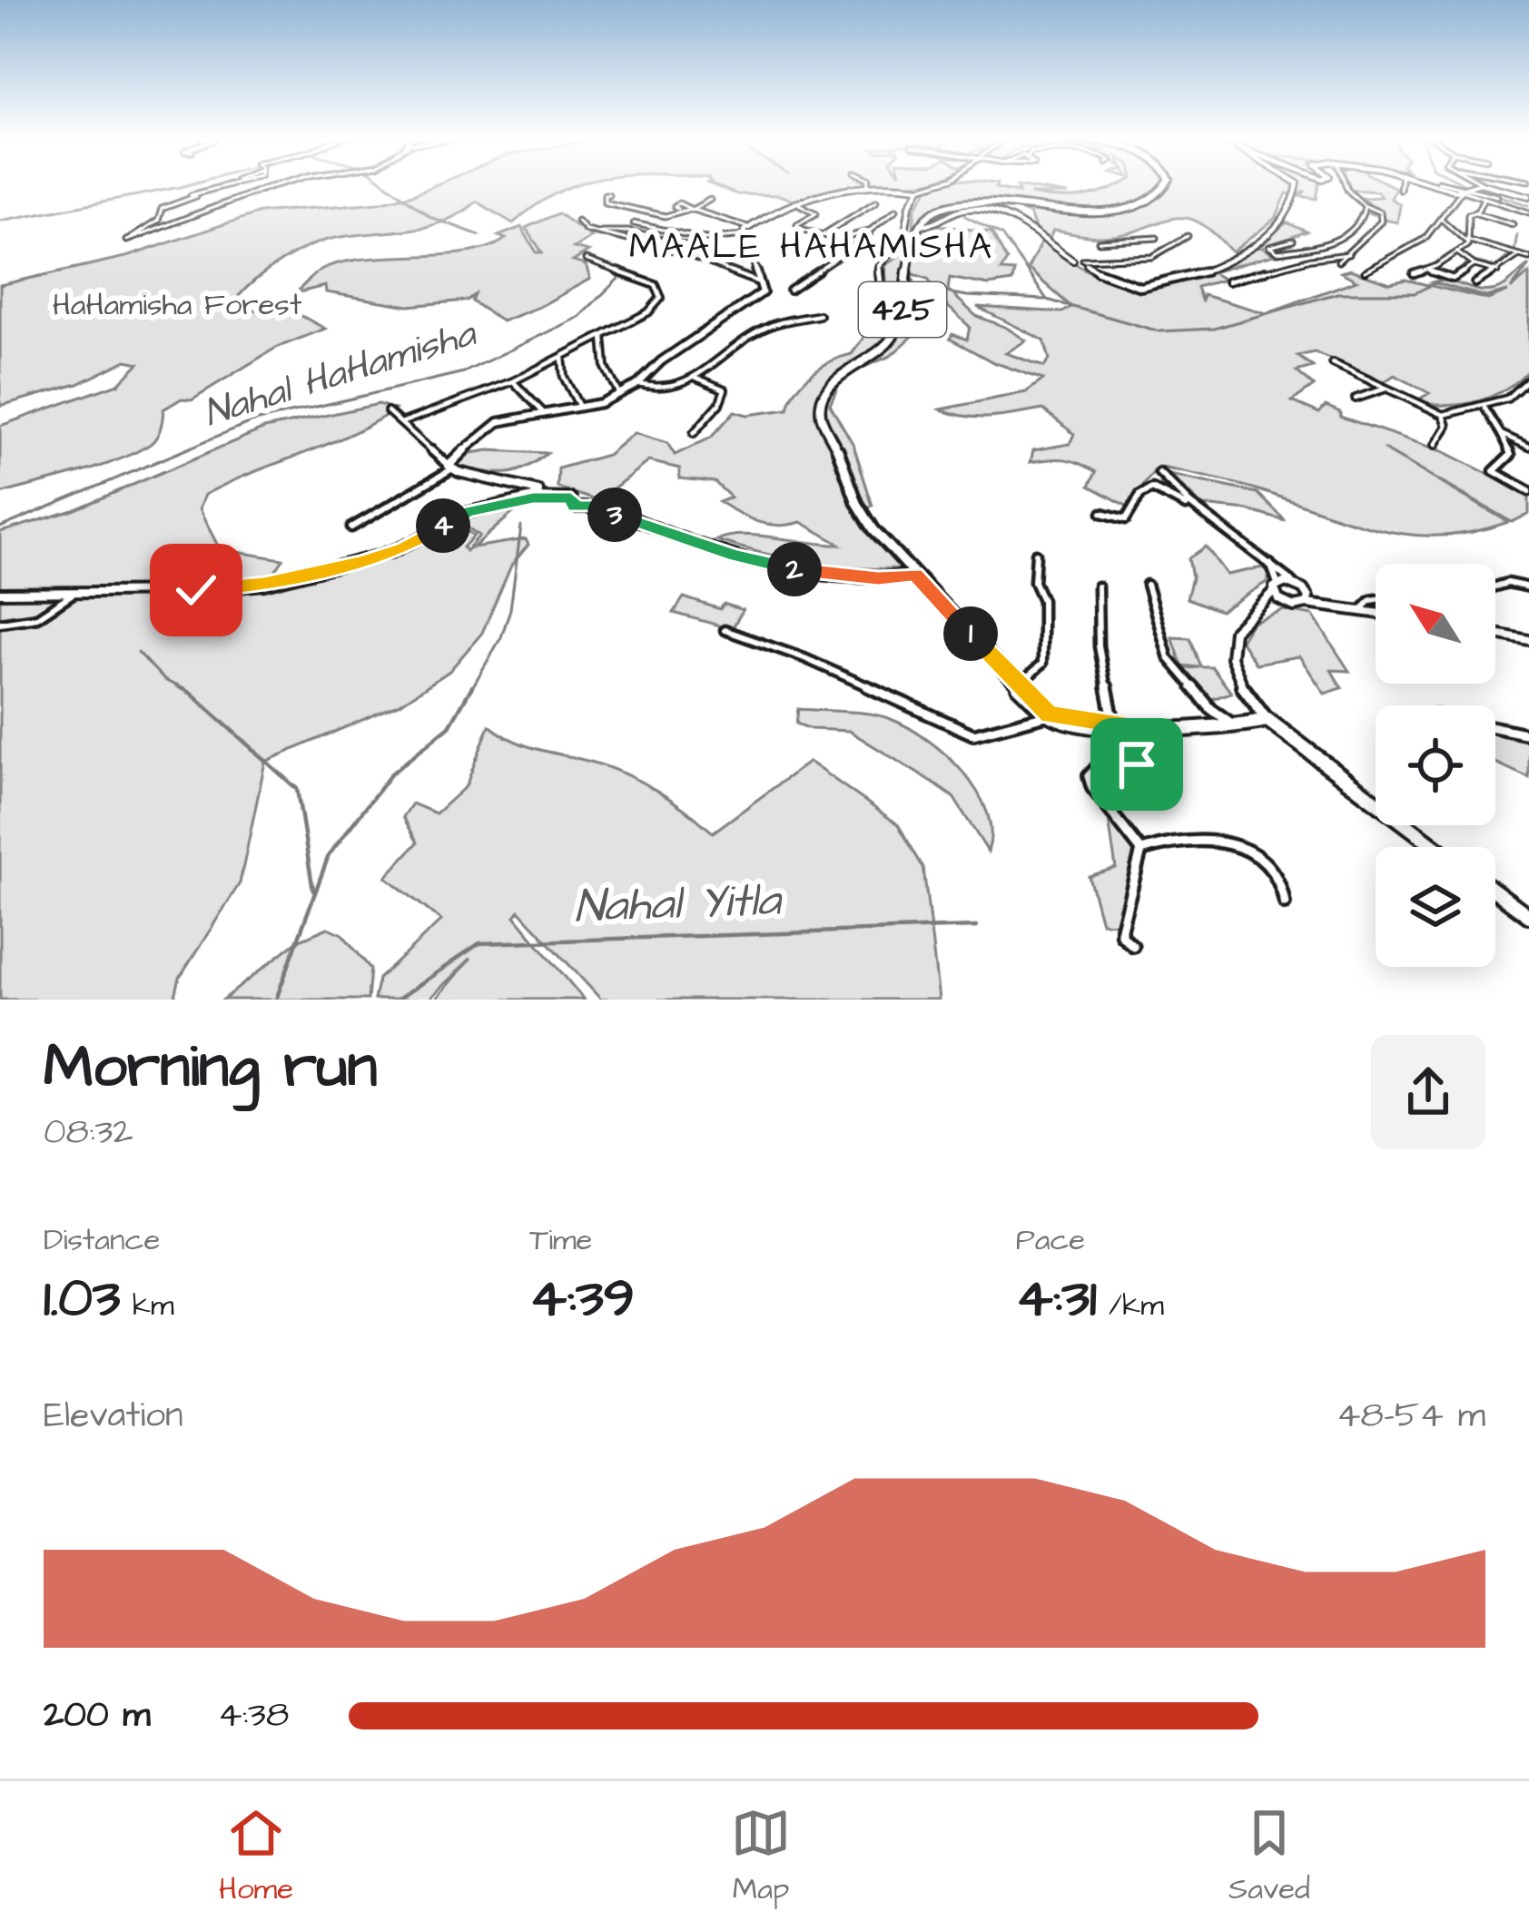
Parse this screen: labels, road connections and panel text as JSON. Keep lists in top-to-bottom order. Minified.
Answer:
{"streets":{"main road":["425"]},"districts":["MAALE HAHAMISHA"],"water":["Nahal HaHamisha","Nahal Yitla"],"parks":["HaHamisha Forest"],"north":"top left","page":{"pins":["3","4","2","1"],"heading":["Morning run","08:32"],"stats":[["Distance","1.03 km"],["Time","4:39"],["Pace","4:31 /km"]],"chart":["Elevation","48–54 m"],"list":[{"name":"200 m","note":"4:38"}],"tabs":["Home","Map","Saved"]}}
